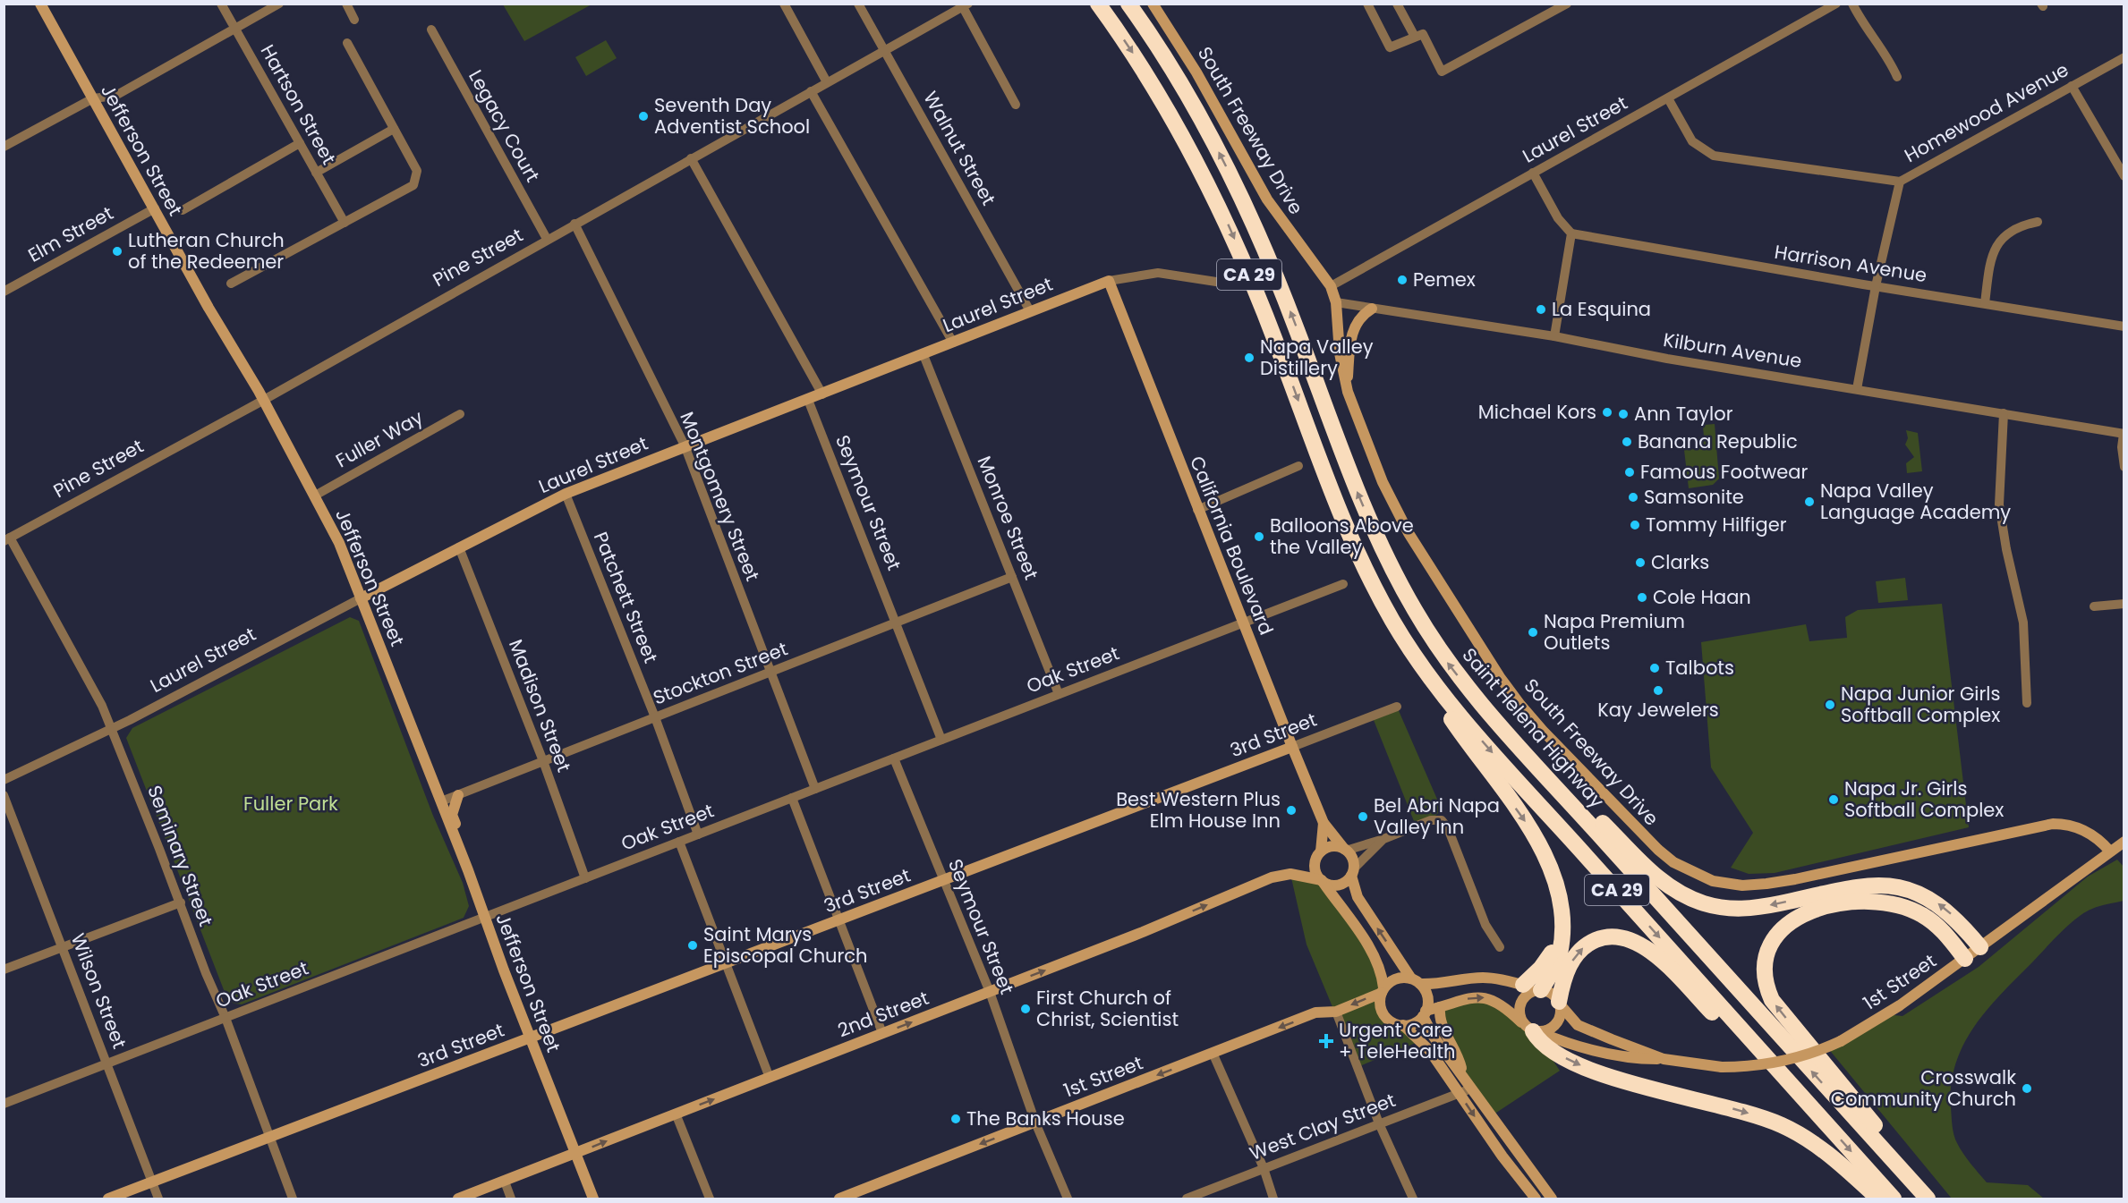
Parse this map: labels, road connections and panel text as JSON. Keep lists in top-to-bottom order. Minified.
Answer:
{"streets":{"highway":["CA 29","Saint Helena Highway"],"street":["Hartson Street","Homewood Avenue","Legacy Court","Laurel Street","South Freeway Drive","Walnut Street","Jefferson Street","Elm Street","Pine Street","Harrison Avenue","Kilburn Avenue","Fuller Way","Montgomery Street","Seymour Street","Monroe Street","California Boulevard","Patchett Street","Oak Street","Stockton Street","Madison Street","3rd Street","Seminary Street","1st Street","Wilson Street","2nd Street","West Clay Street"]},"crossings":[["Homewood Avenue","Laurel Street"],["Legacy Court","Pine Street"],["Laurel Street","South Freeway Drive"],["Laurel Street","Walnut Street"],["Laurel Street","Jefferson Street"],["Laurel Street","Montgomery Street"],["Laurel Street","Seymour Street"],["Laurel Street","Monroe Street"],["Laurel Street","California Boulevard"],["Laurel Street","Patchett Street"],["Laurel Street","Madison Street"],["Laurel Street","Seminary Street"],["South Freeway Drive","Kilburn Avenue"],["South Freeway Drive","1st Street"],["Walnut Street","Pine Street"],["Jefferson Street","Elm Street"],["Jefferson Street","Pine Street"],["Jefferson Street","Fuller Way"],["Jefferson Street","Oak Street"],["Jefferson Street","Stockton Street"],["Jefferson Street","3rd Street"],["Jefferson Street","2nd Street"],["Pine Street","Montgomery Street"],["Pine Street","Seminary Street"],["Montgomery Street","Oak Street"],["Montgomery Street","Stockton Street"],["Seymour Street","Oak Street"],["Seymour Street","Stockton Street"],["Seymour Street","3rd Street"],["Seymour Street","1st Street"],["Seymour Street","2nd Street"],["Monroe Street","Oak Street"],["Monroe Street","Stockton Street"],["California Boulevard","Oak Street"],["California Boulevard","3rd Street"],["California Boulevard","2nd Street"],["Patchett Street","Oak Street"],["Patchett Street","Stockton Street"],["Oak Street","Madison Street"],["Oak Street","Seminary Street"],["Oak Street","Wilson Street"],["Stockton Street","Madison Street"],["3rd Street","Seminary Street"],["3rd Street","Wilson Street"]],"one_way":["2nd Street"],"parks":["Fuller Park"],"places":{"other":["Seventh Day Adventist School","Lutheran Church of the Redeemer","Pemex","La Esquina","Napa Valley Distillery","Michael Kors","Ann Taylor","Banana Republic","Famous Footwear","Samsonite","Napa Valley Language Academy","Tommy Hilfiger","Balloons Above the Valley","Clarks","Cole Haan","Napa Premium Outlets","Talbots","Kay Jewelers","Napa Junior Girls Softball Complex","Napa Jr. Girls Softball Complex","Best Western Plus Elm House Inn","Bel Abri Napa Valley Inn","Saint Marys Episcopal Church","First Church of Christ, Scientist","Crosswalk Community Church","The Banks House"],"health":["Urgent Care + TeleHealth"]}}
